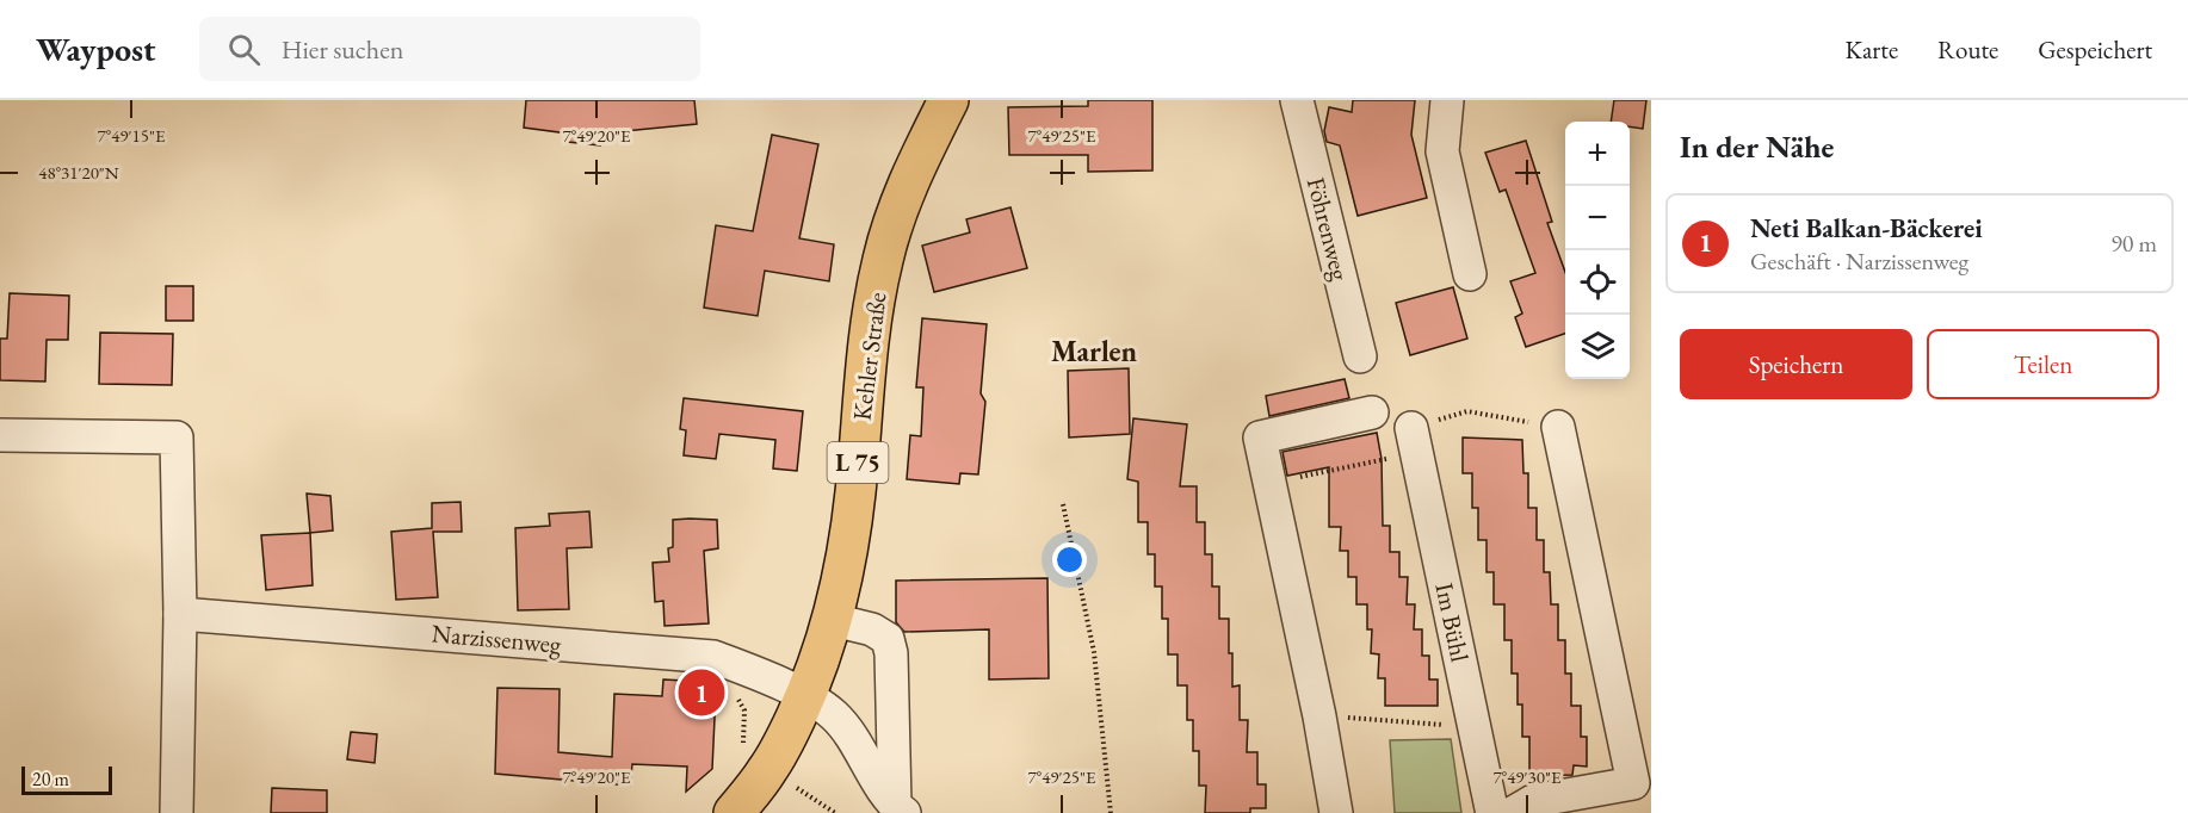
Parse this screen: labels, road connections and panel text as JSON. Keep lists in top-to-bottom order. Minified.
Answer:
{"streets":{"main road":["Kehler Straße","L 75"],"street":["Föhrenweg","Im Bühl","Narzissenweg"]},"crossings":[["Kehler Straße","Narzissenweg"]],"districts":["Marlen"],"scale_bar":"20 m","page":{"header":"Waypost","search":"Hier suchen","nav":["Karte","Route","Gespeichert"],"heading":"In der Nähe","map_buttons":["+","−"],"list":[{"mark":"1","name":"Neti Balkan-Bäckerei","note":"Geschäft · Narzissenweg","value":"90 m"}],"buttons":["Speichern","Teilen"],"pins":"1","scale":"20 m"},"coordinates":["7°49'15\"E","7°49'20\"E","7°49'25\"E","48°31'20\"N","7°49'30\"E"]}
